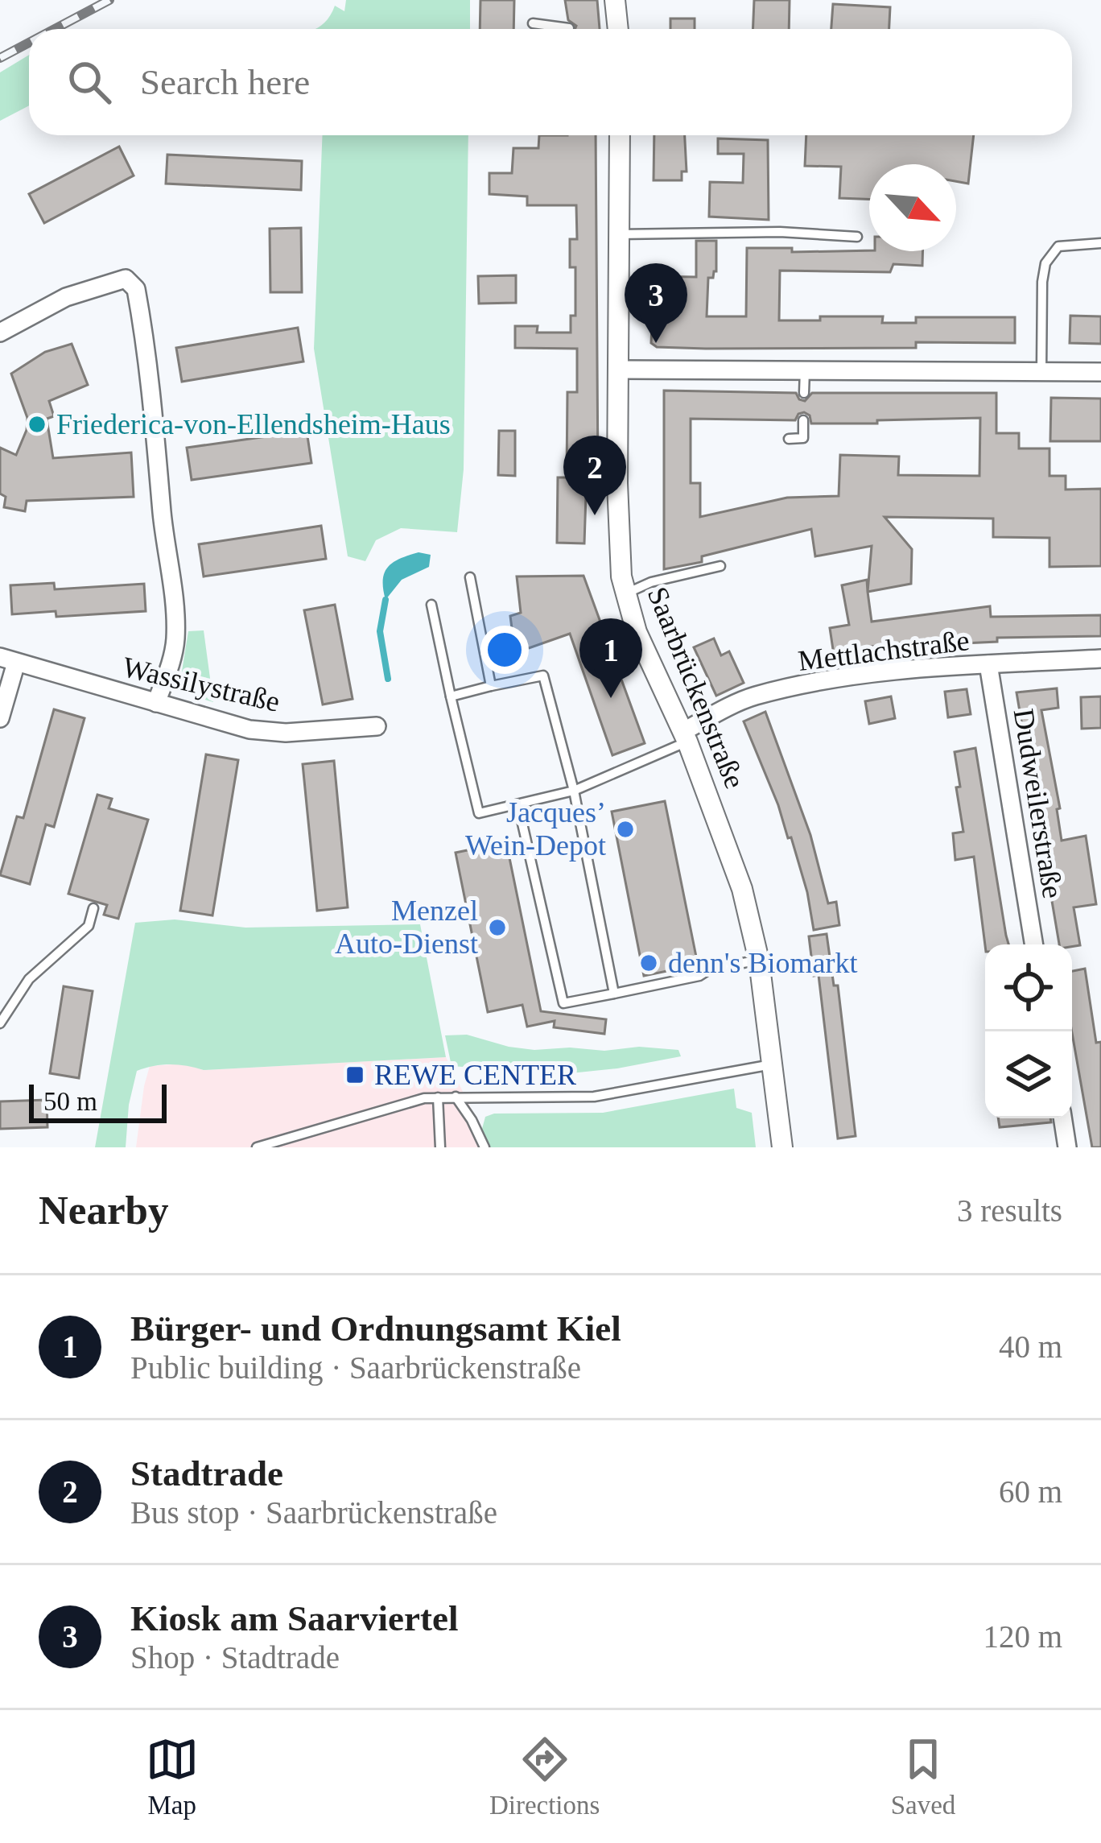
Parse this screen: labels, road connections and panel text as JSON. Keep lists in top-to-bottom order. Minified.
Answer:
{"streets":{"street":["Mettlachstraße","Wassilystraße","Saarbrückenstraße","Dudweilerstraße"]},"crossings":[["Mettlachstraße","Saarbrückenstraße"],["Mettlachstraße","Dudweilerstraße"]],"places":{"other":["Friederica-von-Ellendsheim-Haus","Jacques’ Wein-Depot","Menzel Auto-Dienst","denn's Biomarkt"],"transit":["REWE CENTER"]},"scale_bar":"50 m","north":"bottom right","page":{"search":"Search here","pins":["3","2","1"],"scale":"50 m","heading":["Nearby","3 results"],"list":[{"mark":"1","name":"Bürger- und Ordnungsamt Kiel","note":"Public building · Saarbrückenstraße","value":"40 m"},{"mark":"2","name":"Stadtrade","note":"Bus stop · Saarbrückenstraße","value":"60 m"},{"mark":"3","name":"Kiosk am Saarviertel","note":"Shop · Stadtrade","value":"120 m"}],"nav":["Map","Directions","Saved"]}}
